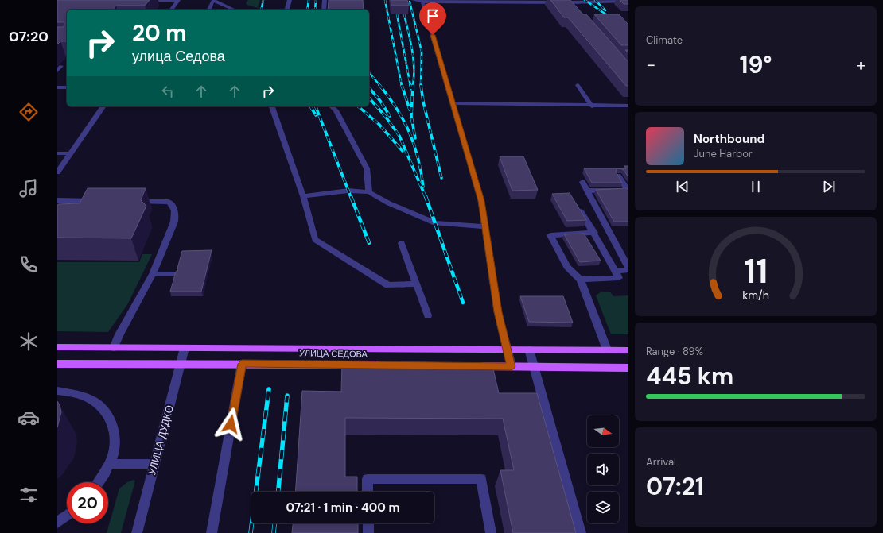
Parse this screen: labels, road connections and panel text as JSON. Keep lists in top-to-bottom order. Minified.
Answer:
{"streets":{"main road":["УЛИЦА СЕДОВА"],"street":["УЛИЦА ДУДКО"]},"crossings":[["УЛИЦА СЕДОВА","УЛИЦА ДУДКО"]],"north":"right","page":{"tabs":"07:20","tile":["Climate",["Range · 89%","445 km"],["Arrival","07:21"]],"turn":["20 m","улица Седова"],"heat":["−","19°","+"],"song":["Northbound","June Harbor"],"limit":"20","trip":"07:21 · 1 min · 400 m","gauge":["11","km/h"]}}
